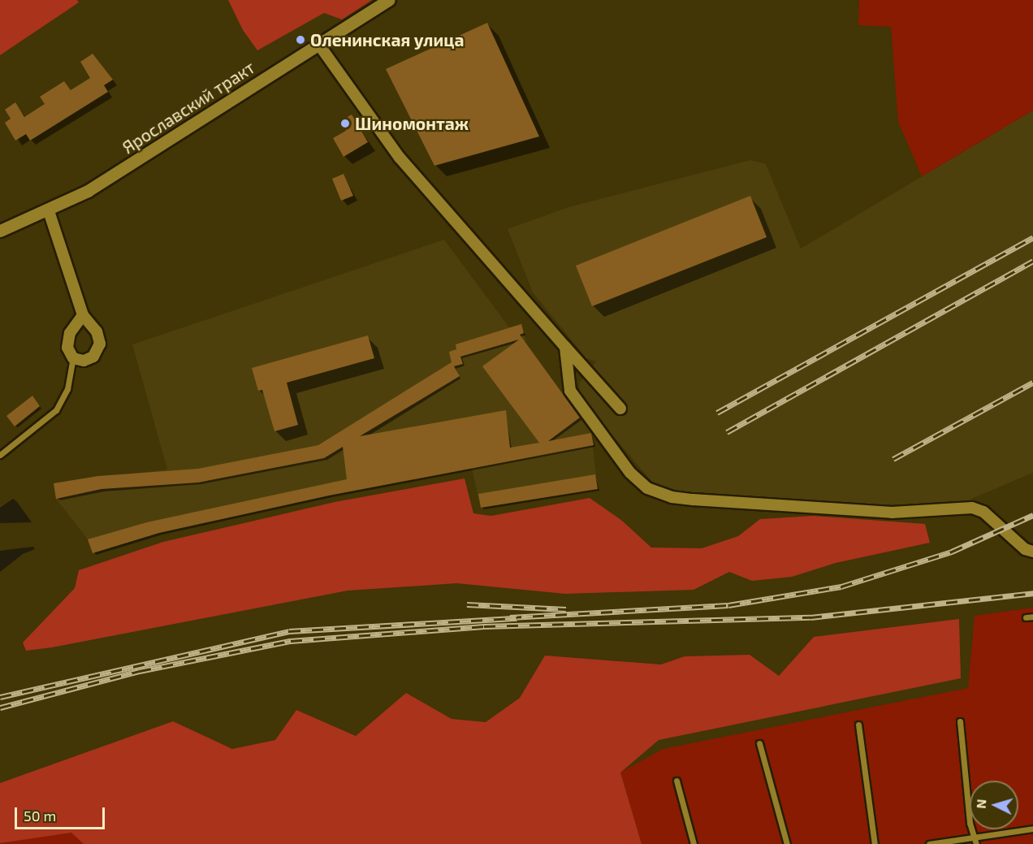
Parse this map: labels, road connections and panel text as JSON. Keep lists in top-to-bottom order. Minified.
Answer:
{"streets":{"street":["Ярославский тракт"]},"places":["Оленинская улица","Шиномонтаж"],"scale_bar":"50 m","north":"left"}
